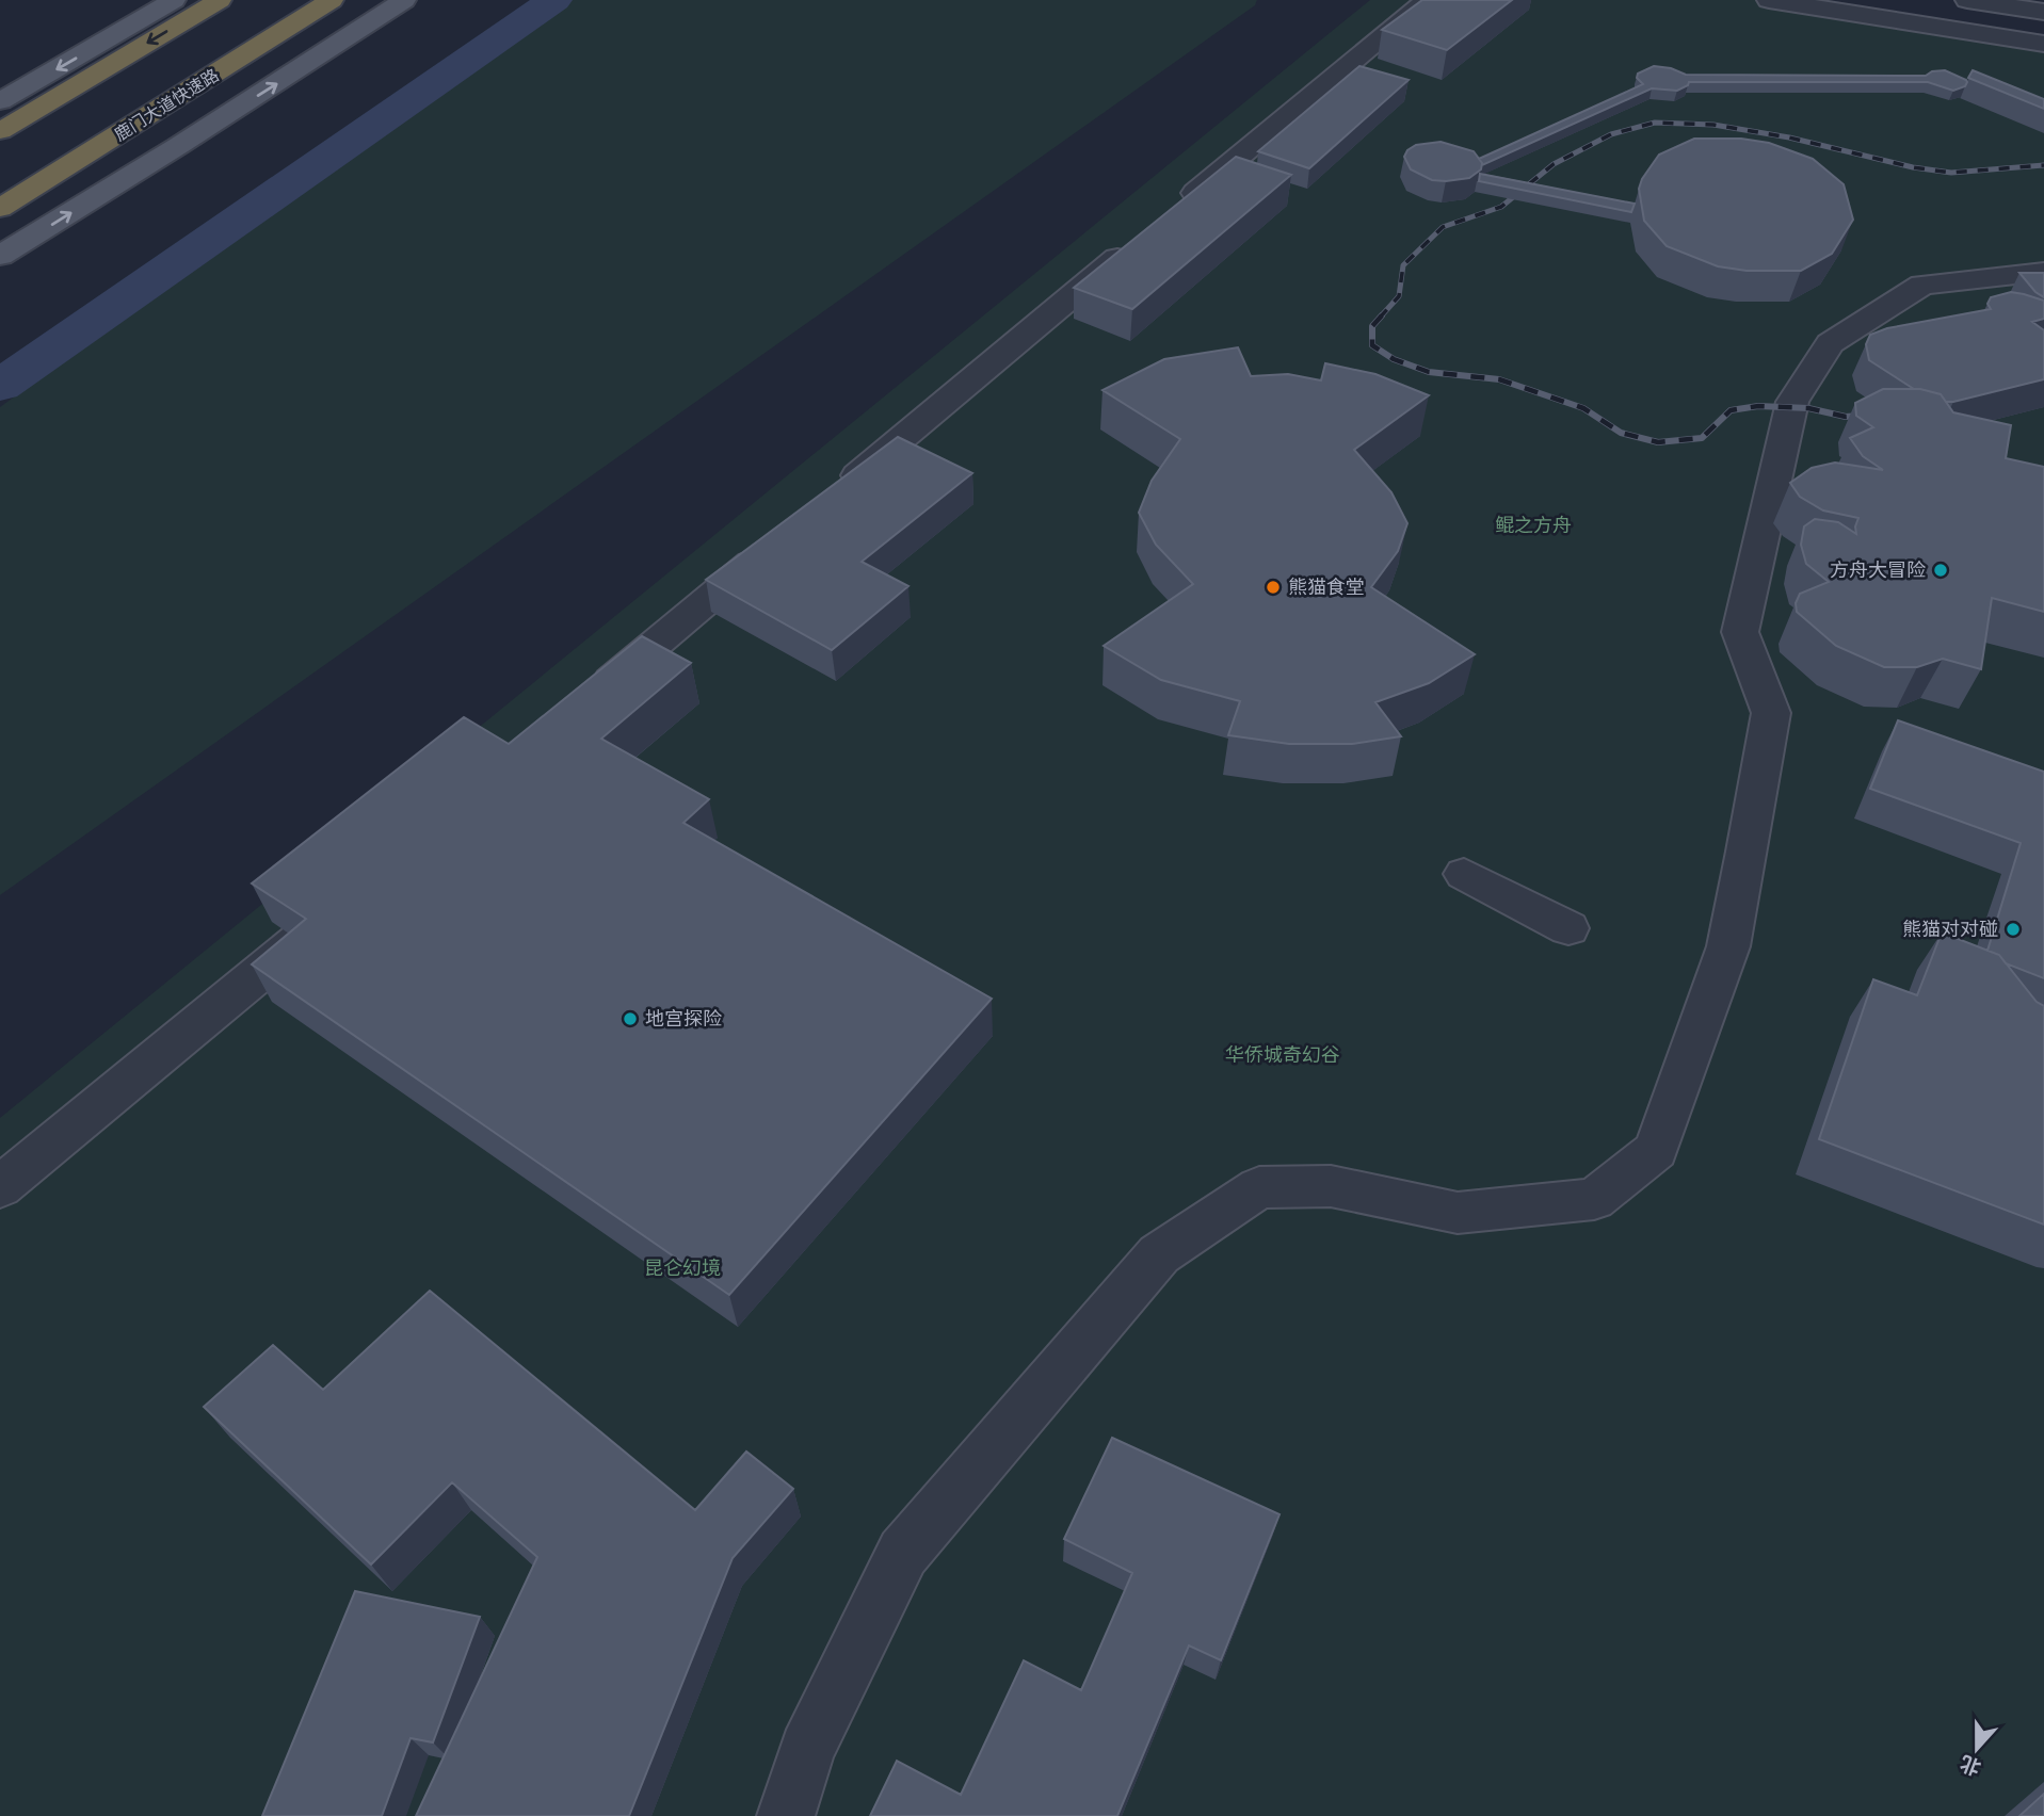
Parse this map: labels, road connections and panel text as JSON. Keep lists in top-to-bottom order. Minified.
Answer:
{"streets":{"highway":["鹿门大道快速路"]},"parks":["鲲之方舟","华侨城奇幻谷","昆仑幻境"],"places":["方舟大冒险","熊猫食堂","熊猫对对碰","地宫探险"],"north":"bottom"}
